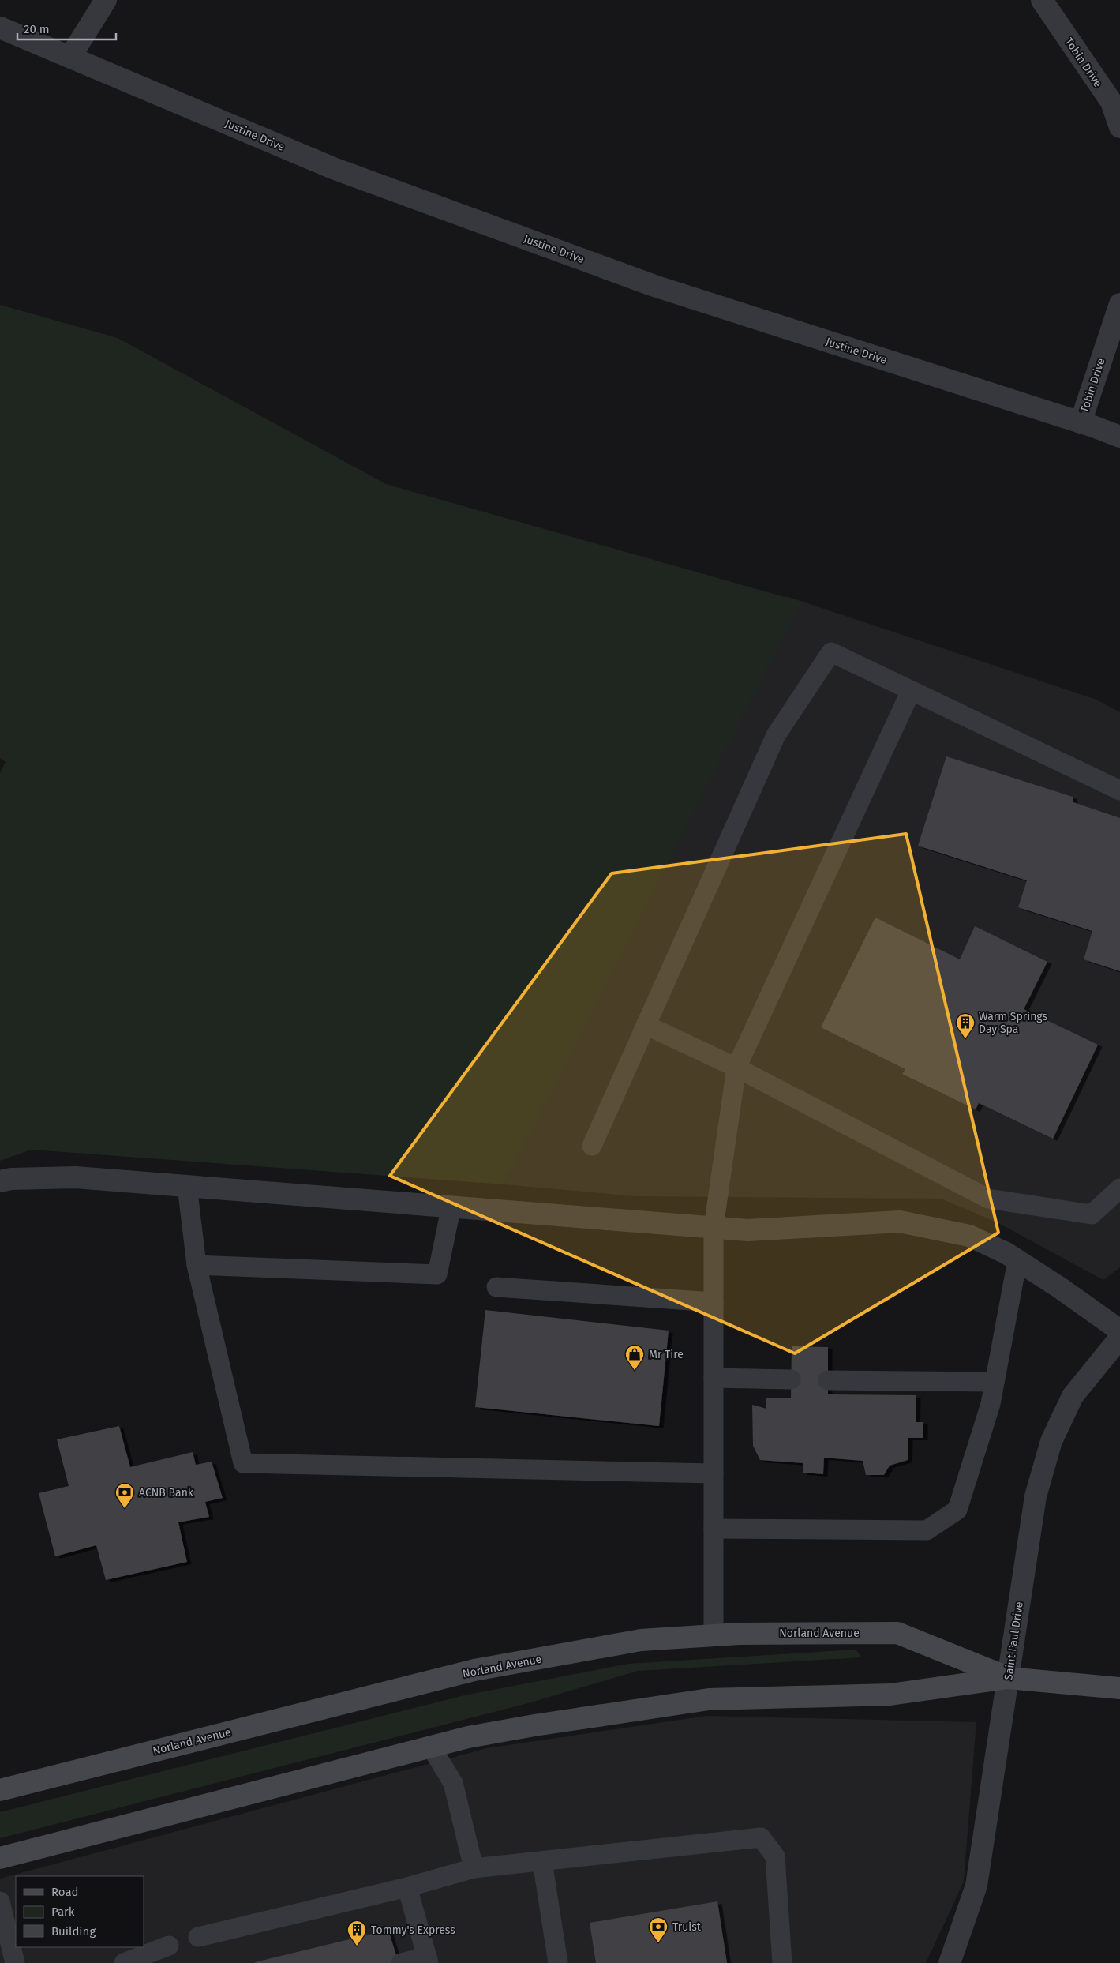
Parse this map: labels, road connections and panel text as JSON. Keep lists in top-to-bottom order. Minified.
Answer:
{"streets":{"main road":["Norland Avenue"],"street":["Tobin Drive","Justine Drive","Saint Paul Drive"]},"crossings":[["Tobin Drive","Justine Drive"],["Norland Avenue","Saint Paul Drive"]],"places":{"building":["Warm Springs Day Spa","Tommy's Express"],"shop":["Mr Tire"],"bank":["ACNB Bank","Truist"]},"legend":["Road","Park","Building"],"scale_bar":"20 m"}
